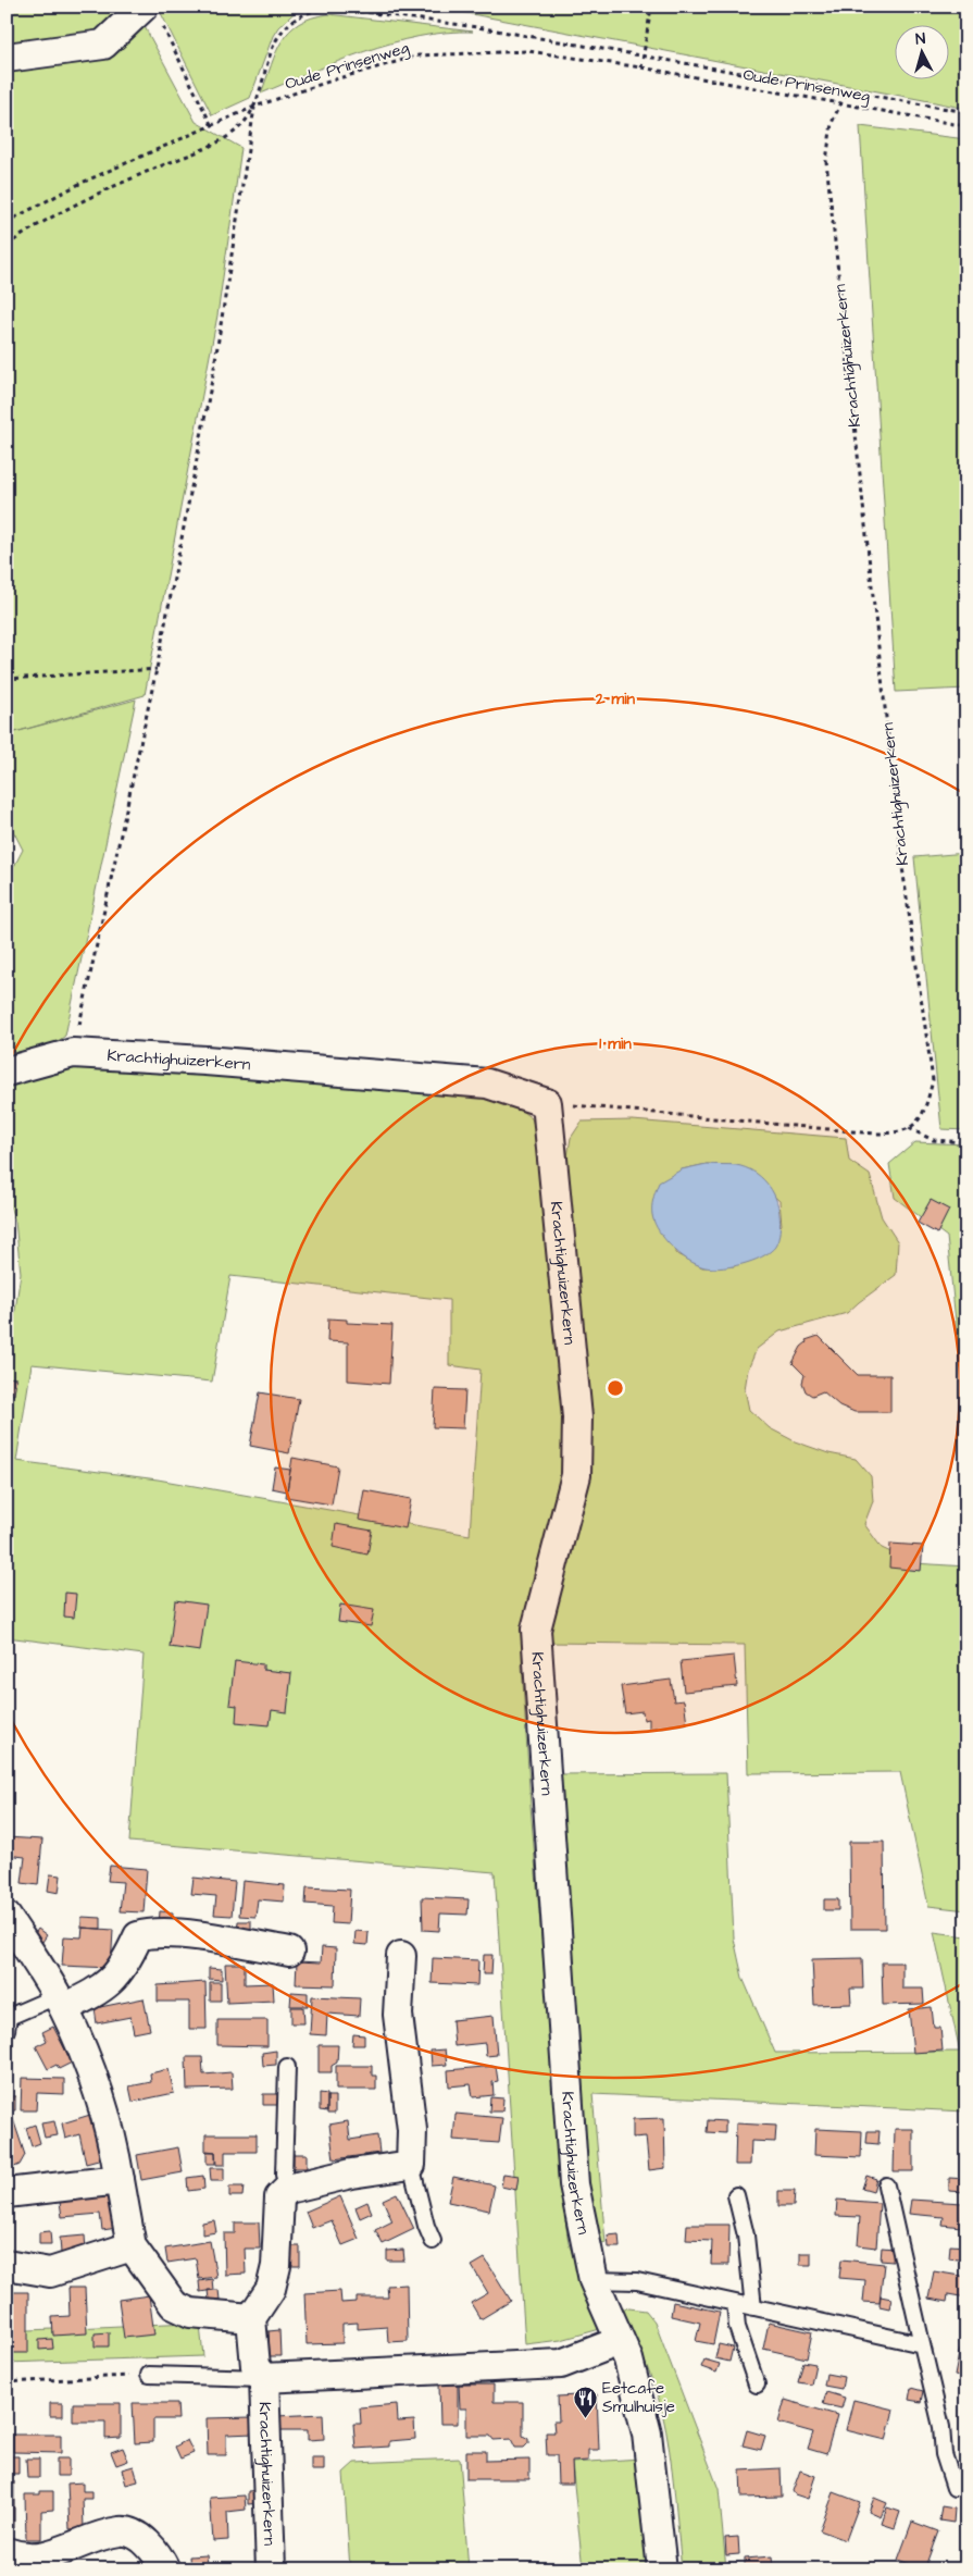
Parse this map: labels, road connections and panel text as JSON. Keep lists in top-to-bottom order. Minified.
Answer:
{"streets":{"street":["Krachtighuizerkern"],"path":["Oude Prinsenweg"]},"crossings":[["Oude Prinsenweg","Krachtighuizerkern"]],"places":{"restaurant":["Eetcafe Smulhuisje"]},"north":"top","rings":["2 min","1 min"]}
